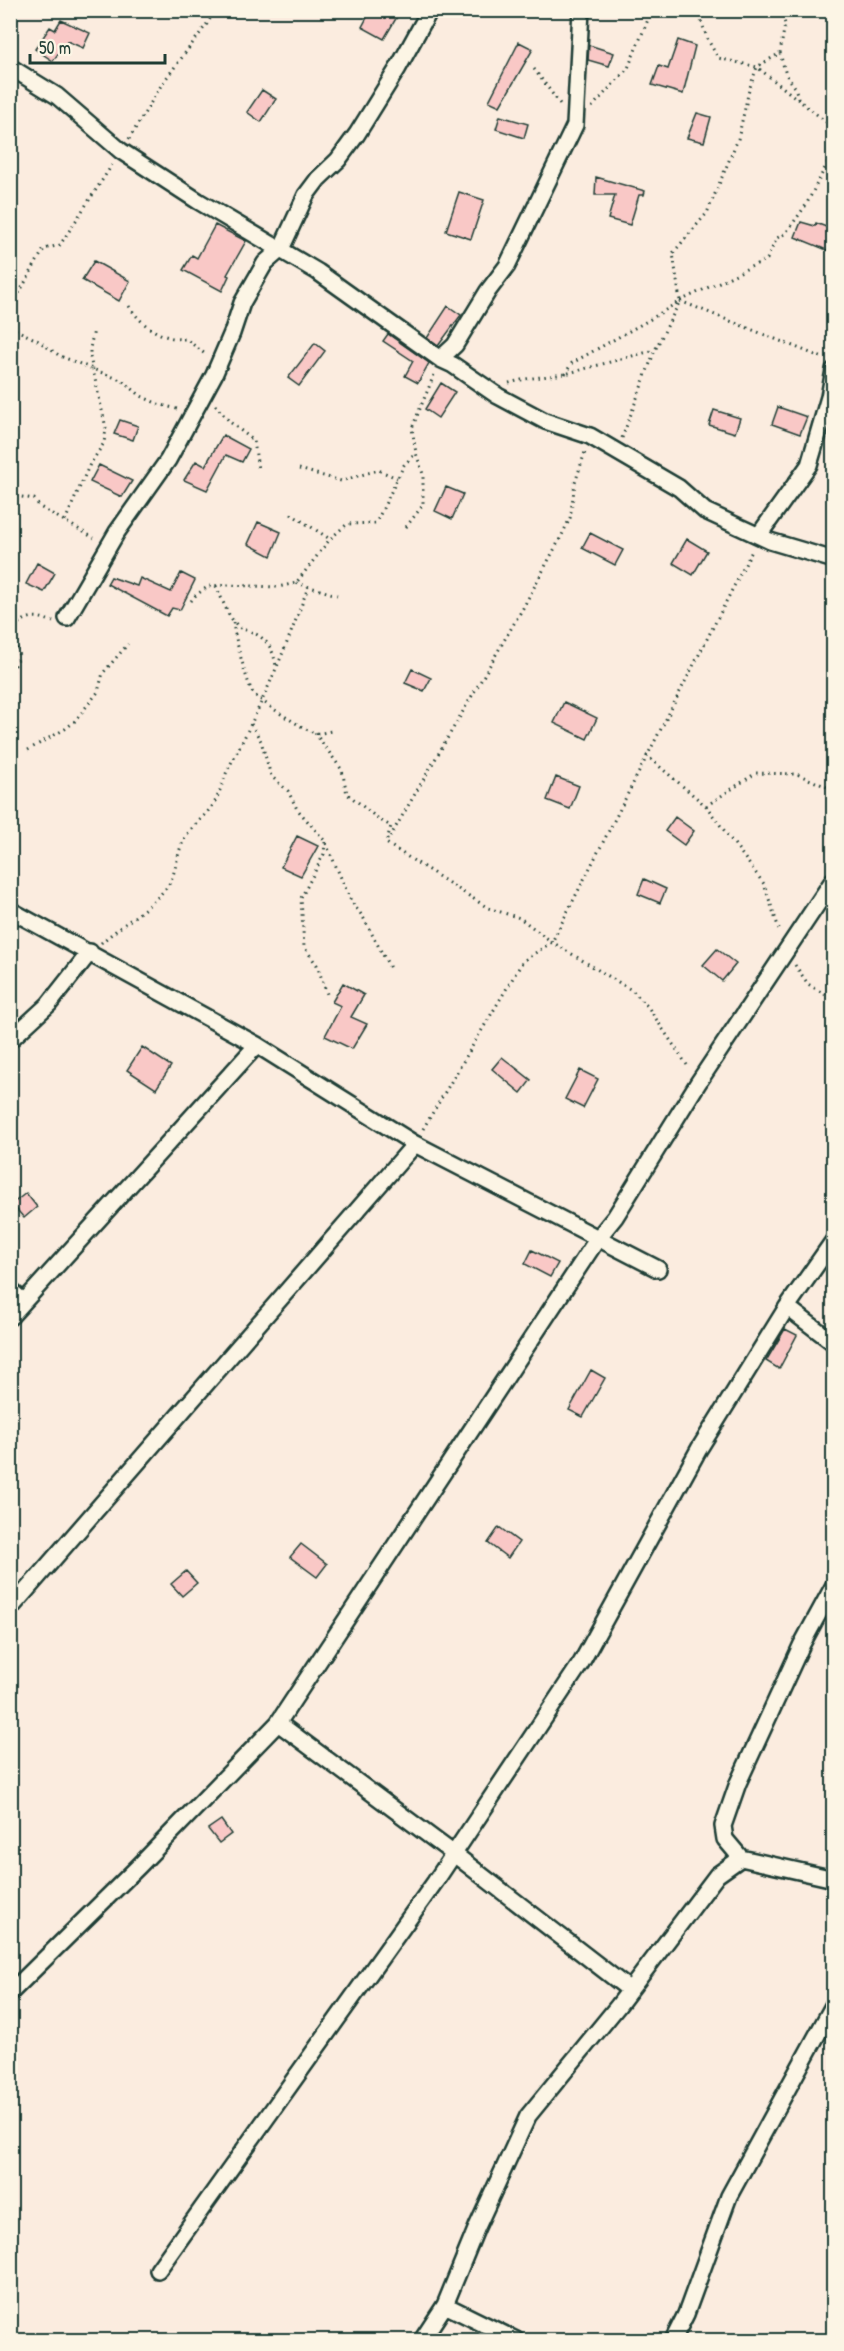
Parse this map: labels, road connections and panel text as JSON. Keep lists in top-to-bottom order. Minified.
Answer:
{"scale_bar":"50 m"}
